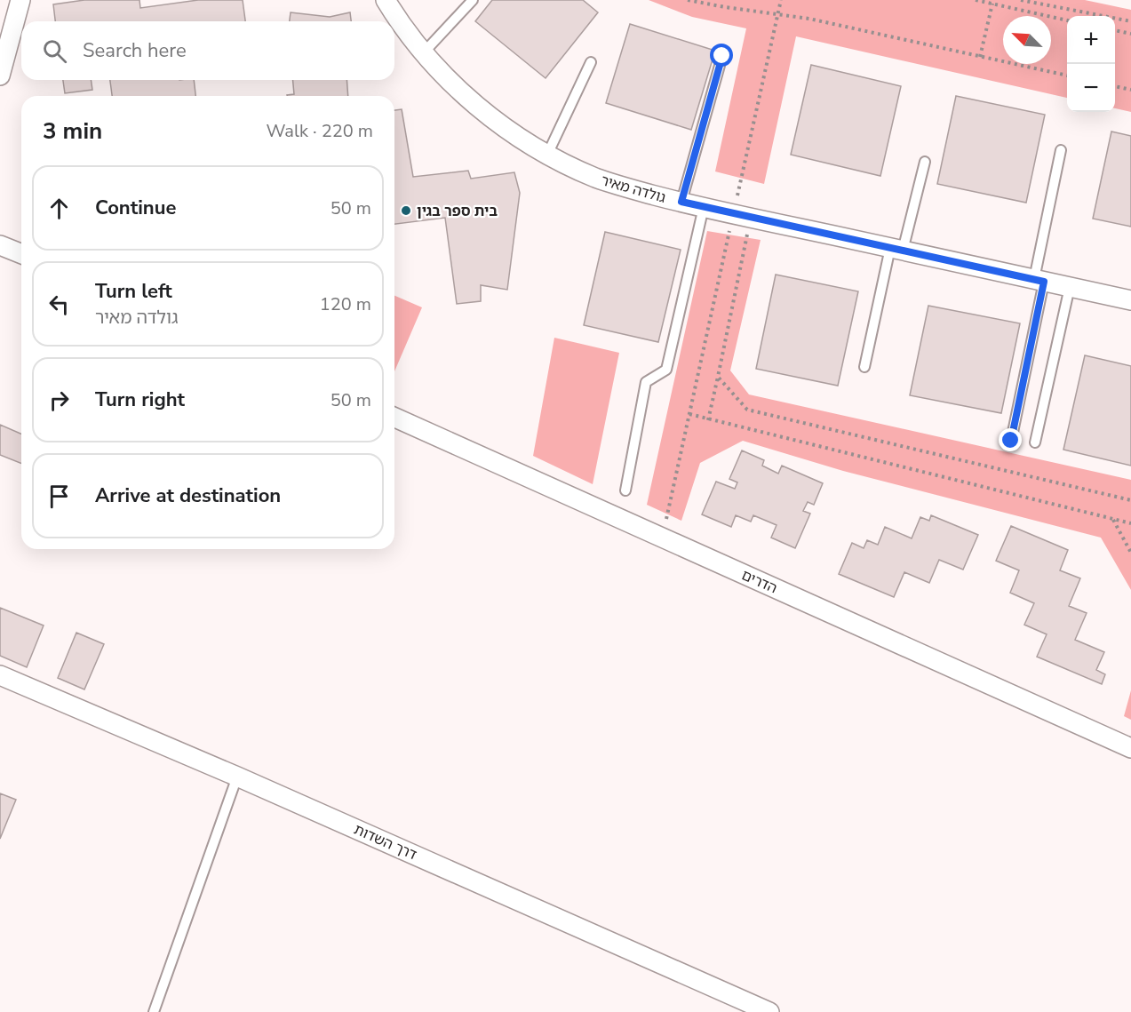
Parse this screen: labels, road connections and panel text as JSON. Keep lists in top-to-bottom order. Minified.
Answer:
{"streets":{"street":["גולדה מאיר","הדרים","דרך השדות"]},"places":["בית ספר בגין"],"north":"top left","page":{"map_buttons":["+","−"],"search":"Search here","heading":["3 min","Walk · 220 m"],"list":[["Continue","50 m"],["Turn left","גולדה מאיר","120 m"],["Turn right","50 m"],"Arrive at destination"]}}
